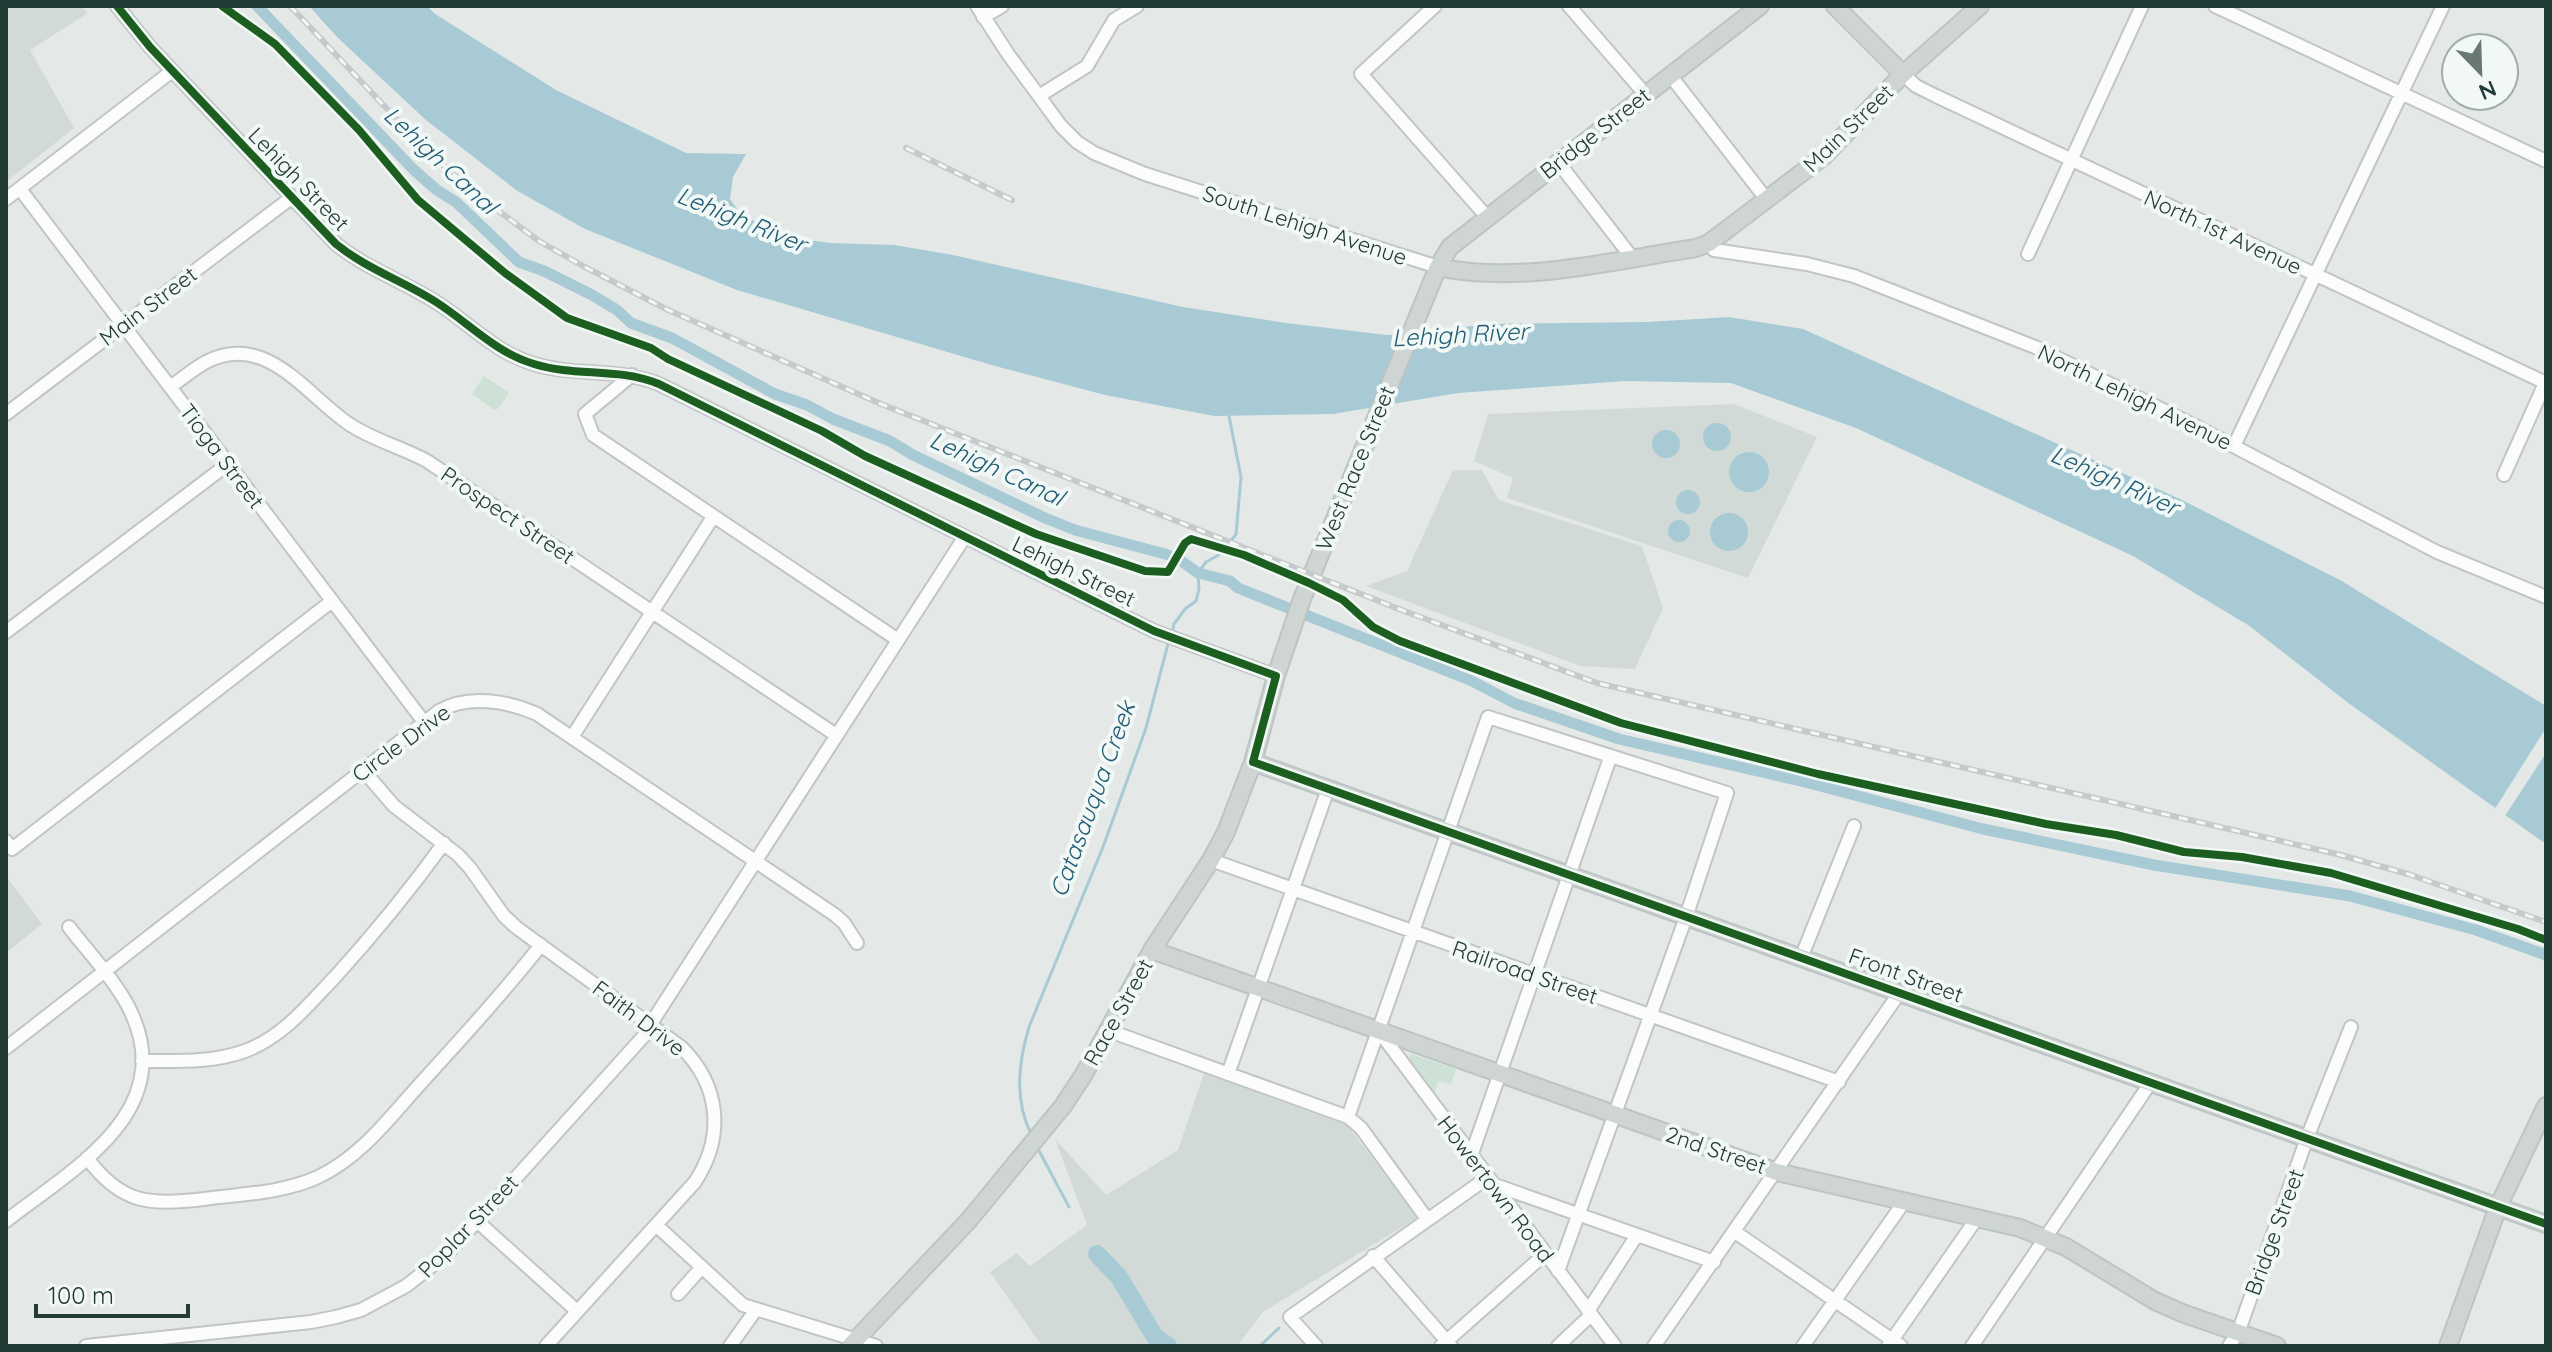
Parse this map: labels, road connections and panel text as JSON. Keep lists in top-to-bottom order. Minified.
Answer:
{"streets":{"main road":["Main Street","Bridge Street","South Lehigh Avenue","West Race Street","Front Street","Race Street","2nd Street"],"street":["Lehigh Street","North 1st Avenue","North Lehigh Avenue","Tioga Street","Prospect Street","Circle Drive","Railroad Street","Faith Drive","Howertown Road","Poplar Street"]},"crossings":[["Main Street","Lehigh Street"],["Main Street","South Lehigh Avenue"],["Main Street","North 1st Avenue"],["Main Street","North Lehigh Avenue"],["Main Street","Tioga Street"],["Bridge Street","South Lehigh Avenue"],["Bridge Street","West Race Street"],["Bridge Street","Front Street"],["Bridge Street","2nd Street"],["Lehigh Street","Race Street"],["Lehigh Street","Poplar Street"],["South Lehigh Avenue","North Lehigh Avenue"],["South Lehigh Avenue","West Race Street"],["Tioga Street","Prospect Street"],["Tioga Street","Circle Drive"],["West Race Street","Race Street"],["Prospect Street","Poplar Street"],["Circle Drive","Faith Drive"],["Circle Drive","Poplar Street"],["Railroad Street","Race Street"],["Front Street","Race Street"],["Race Street","2nd Street"],["Faith Drive","Poplar Street"],["2nd Street","Howertown Road"]],"water":["Lehigh Canal","Lehigh River","Catasauqua Creek"],"scale_bar":"100 m","north":"bottom right"}
